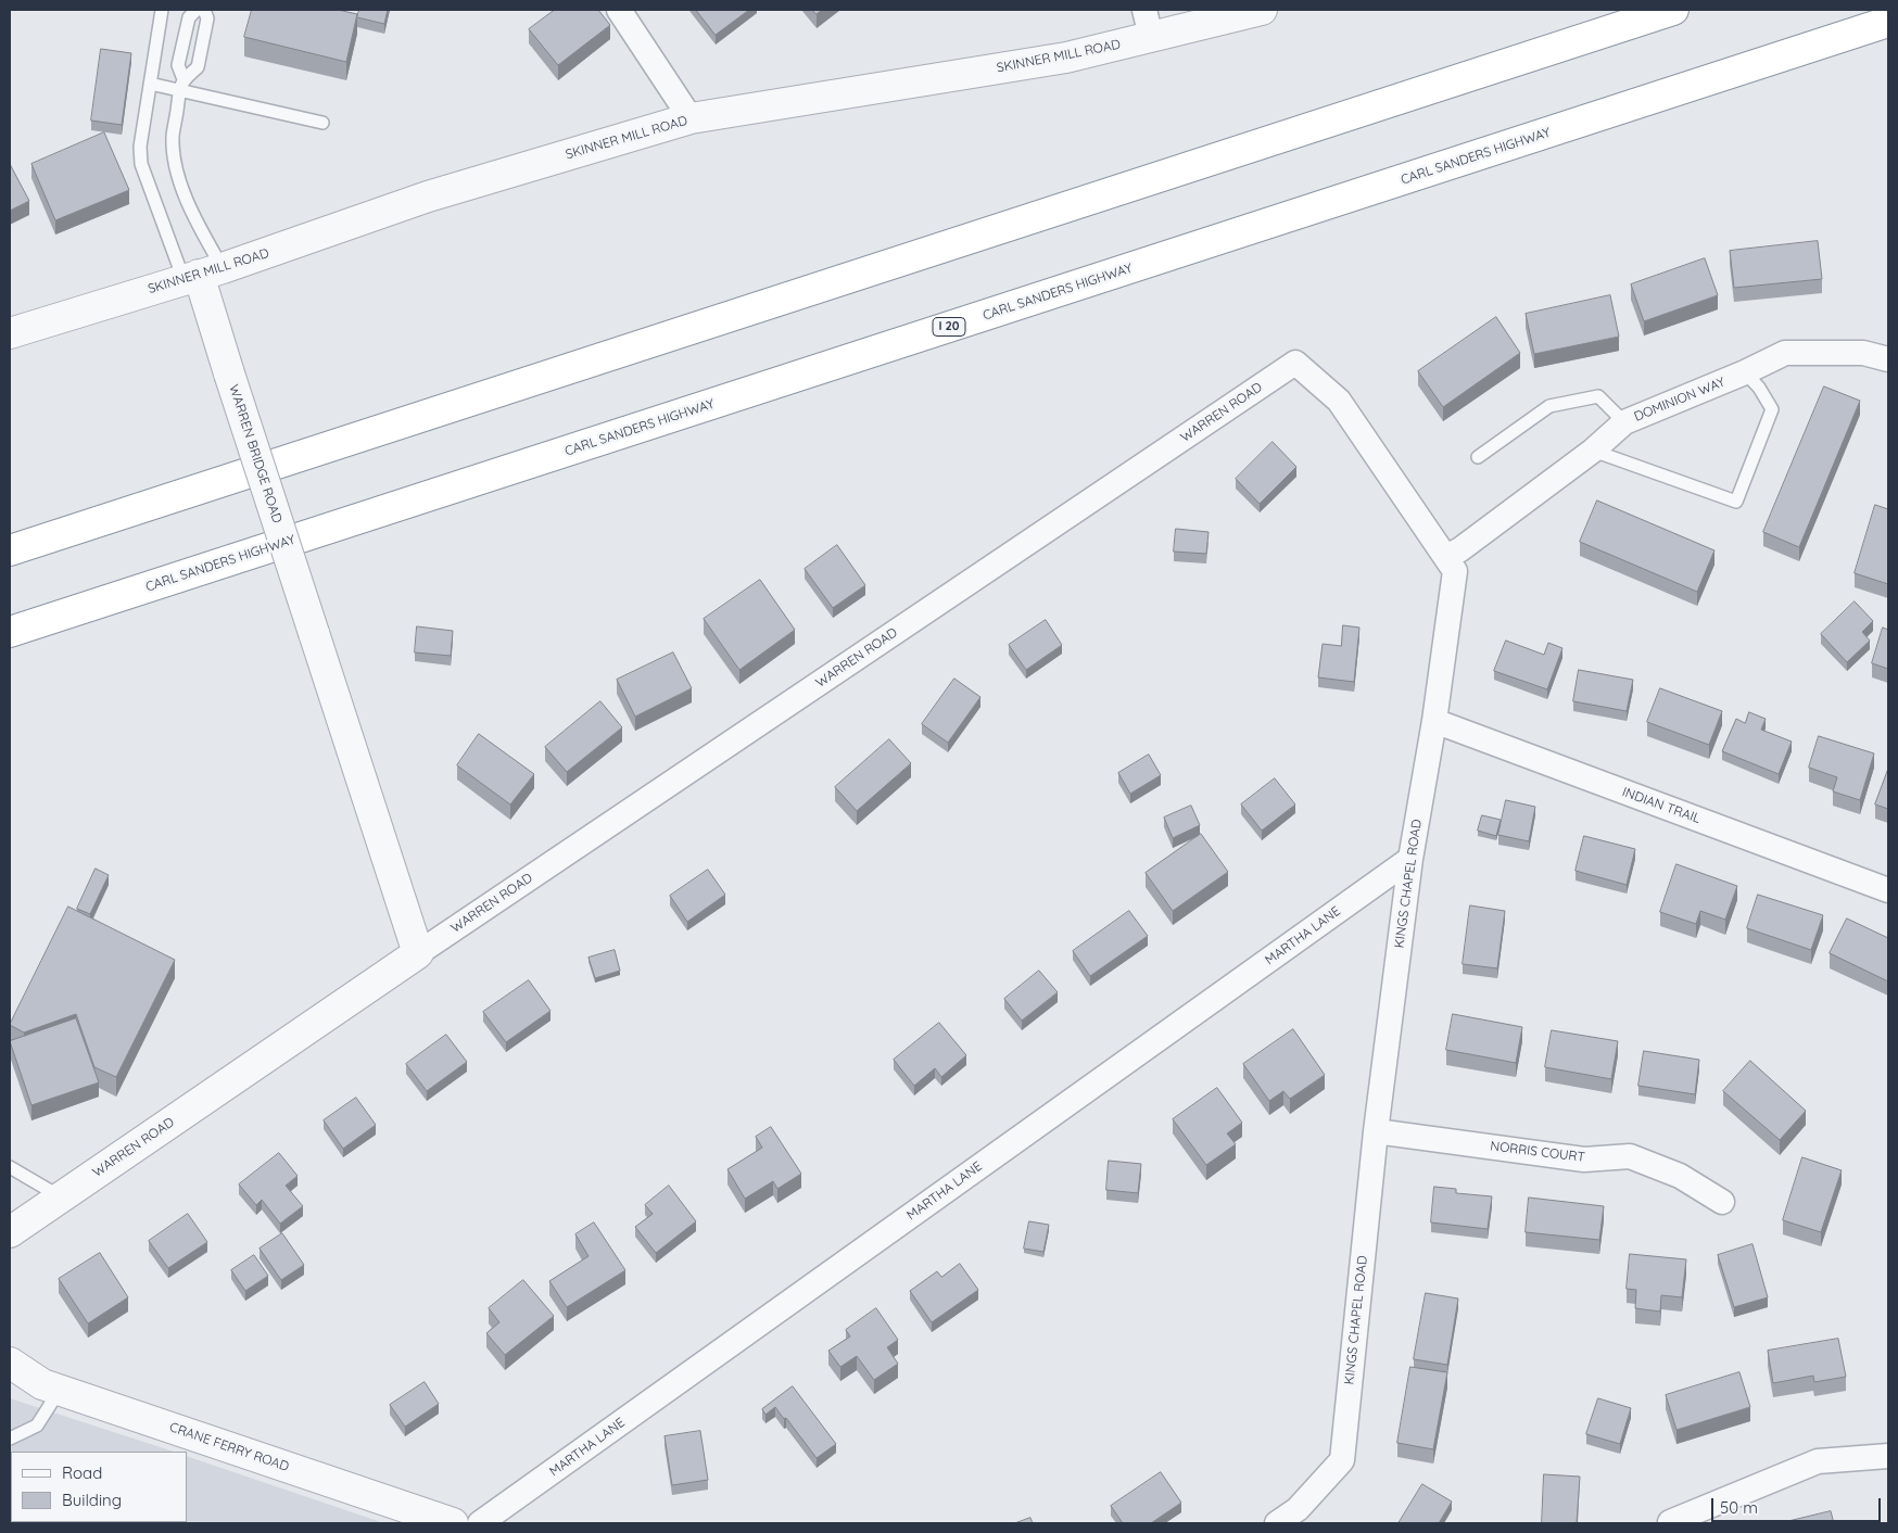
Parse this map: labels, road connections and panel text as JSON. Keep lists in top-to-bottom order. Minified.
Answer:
{"streets":{"highway":["CARL SANDERS HIGHWAY","I 20"],"street":["SKINNER MILL ROAD","DOMINION WAY","WARREN ROAD","WARREN BRIDGE ROAD","INDIAN TRAIL","KINGS CHAPEL ROAD","MARTHA LANE","NORRIS COURT","CRANE FERRY ROAD"]},"crossings":[["SKINNER MILL ROAD","WARREN BRIDGE ROAD"],["DOMINION WAY","KINGS CHAPEL ROAD"],["WARREN ROAD","WARREN BRIDGE ROAD"],["WARREN ROAD","KINGS CHAPEL ROAD"],["INDIAN TRAIL","KINGS CHAPEL ROAD"],["KINGS CHAPEL ROAD","MARTHA LANE"],["KINGS CHAPEL ROAD","NORRIS COURT"]],"legend":["Road","Building"],"scale_bar":"50 m"}
